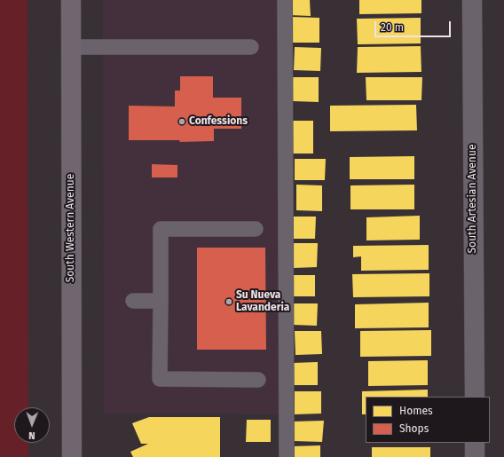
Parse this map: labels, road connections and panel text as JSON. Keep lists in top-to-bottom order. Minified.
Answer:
{"streets":{"main road":["South Western Avenue"],"street":["South Artesian Avenue"]},"places":["Confessions","Su Nueva Lavanderia"],"legend":["Homes","Shops"],"scale_bar":"20 m","north":"bottom"}
